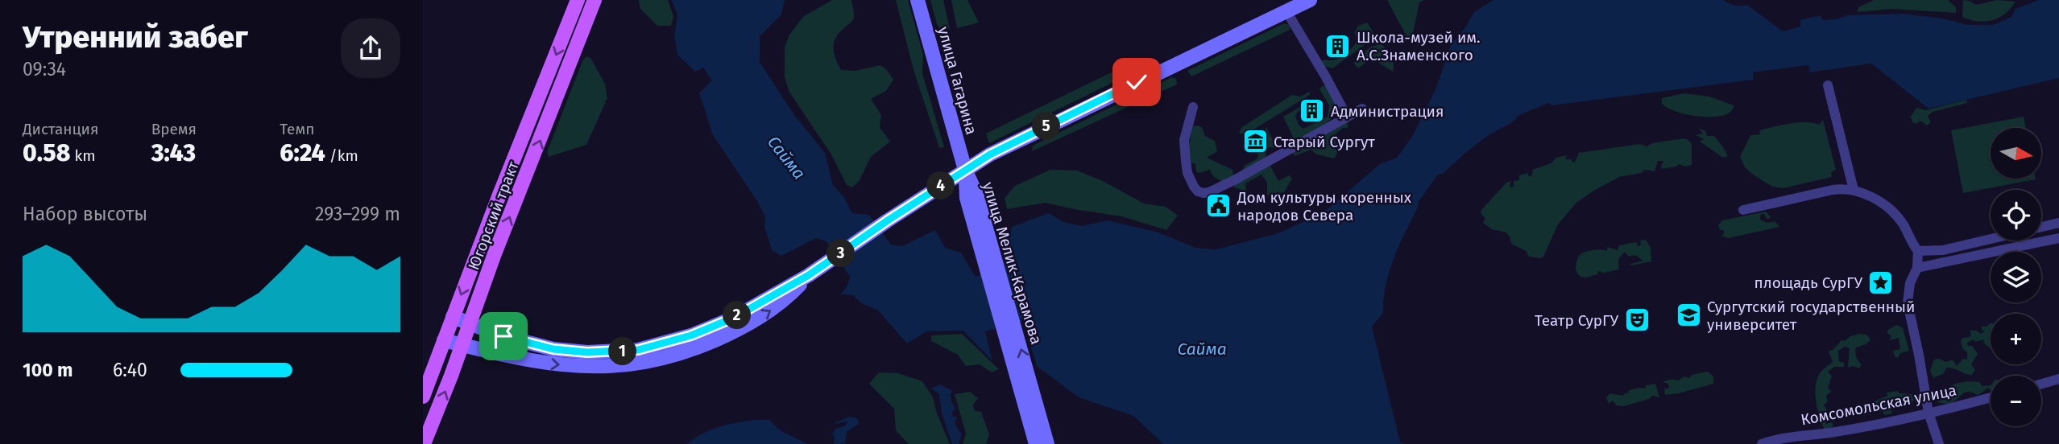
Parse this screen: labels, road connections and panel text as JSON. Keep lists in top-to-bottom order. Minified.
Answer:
{"streets":{"main road":["улица Гагарина","Югорский тракт","улица Мелик-Карамова"],"street":["Комсомольская улица"]},"crossings":[["улица Гагарина","улица Мелик-Карамова"]],"water":["Сайма"],"places":{"building":["Школа-музей им. А.С.Знаменского","Администрация"],"museum":["Старый Сургут"],"public building":["Дом культуры коренных народов Севера"],"place":["площадь СурГУ"],"school or university":["Сургутский государственный университет"],"theatre":["Театр СурГУ"]},"north":"right","page":{"heading":["Утренний забег","09:34"],"stats":[["Дистанция","0.58 km"],["Время","3:43"],["Темп","6:24 /km"]],"pins":["5","4","3","2","1"],"map_buttons":["+","−"],"chart":["Набор высоты","293–299 m"],"list":[{"name":"100 m","note":"6:40"}]}}
